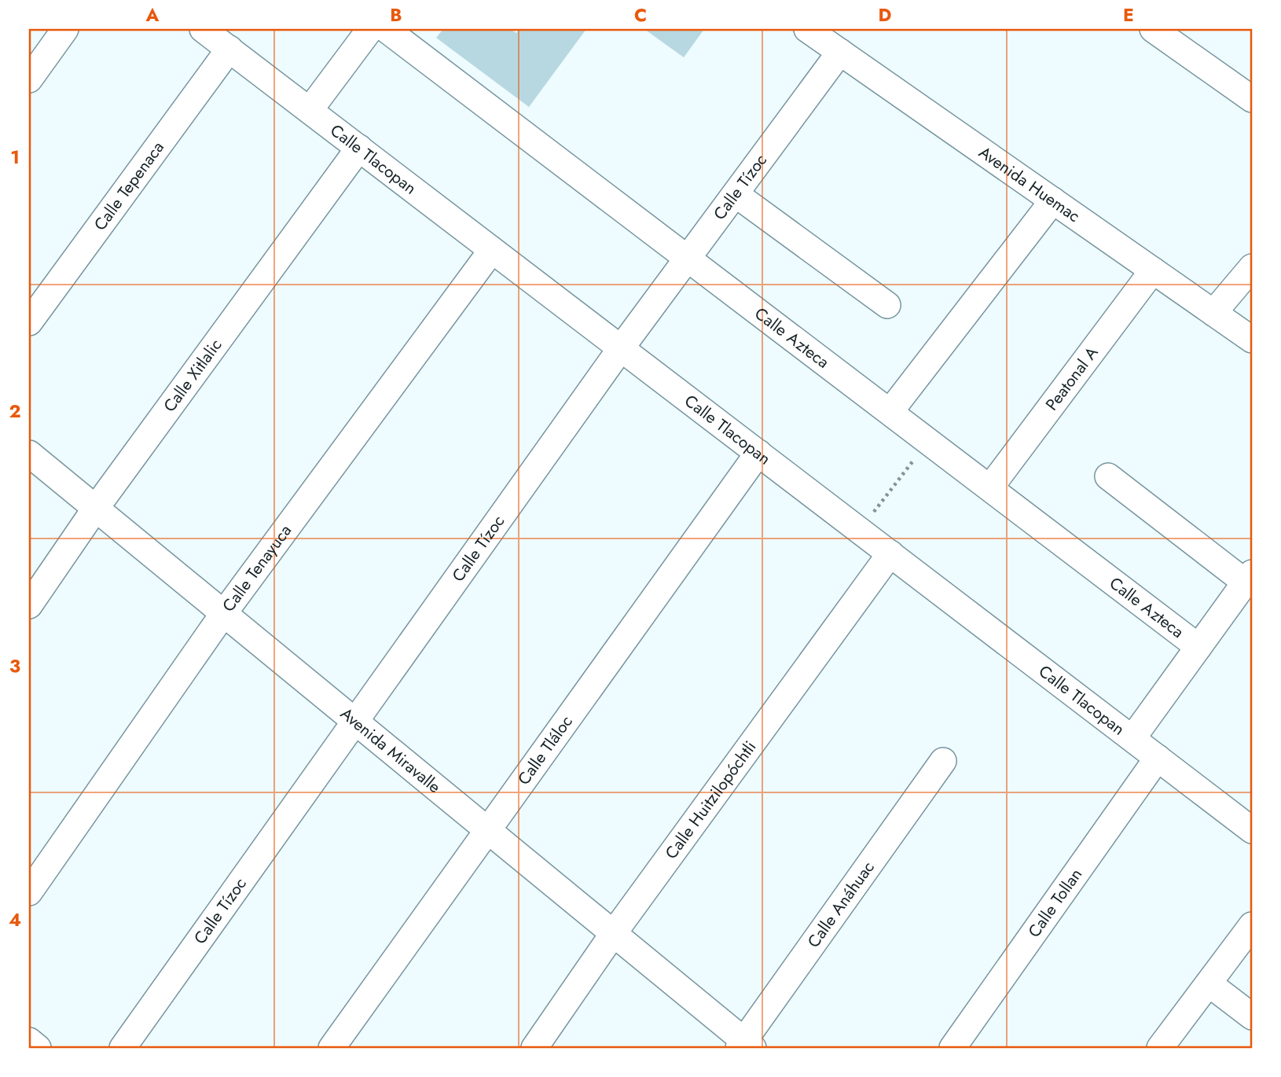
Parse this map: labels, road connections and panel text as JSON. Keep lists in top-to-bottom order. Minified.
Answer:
{"streets":{"street":["Calle Tlacopan","Avenida Huemac","Calle Tepenaca","Calle Tízoc","Calle Azteca","Calle Xitlalic","Peatonal A","Calle Tenayuca","Avenida Miravalle","Calle Tláloc","Calle Huitzilopóchtli","Calle Tollan","Calle Anáhuac"]},"crossings":[["Calle Tlacopan","Calle Tepenaca"],["Calle Tlacopan","Calle Tízoc"],["Calle Tlacopan","Calle Xitlalic"],["Calle Tlacopan","Calle Tenayuca"],["Calle Tlacopan","Calle Tláloc"],["Calle Tlacopan","Calle Huitzilopóchtli"],["Calle Tlacopan","Calle Tollan"],["Avenida Huemac","Calle Tízoc"],["Avenida Huemac","Peatonal A"],["Calle Tízoc","Calle Azteca"],["Calle Tízoc","Avenida Miravalle"],["Calle Azteca","Peatonal A"],["Calle Xitlalic","Avenida Miravalle"],["Calle Tenayuca","Avenida Miravalle"],["Avenida Miravalle","Calle Tláloc"],["Avenida Miravalle","Calle Huitzilopóchtli"],["Avenida Miravalle","Calle Anáhuac"]],"grid":{"columns":["A","B","C","D","E"],"rows":["1","2","3","4"]}}
